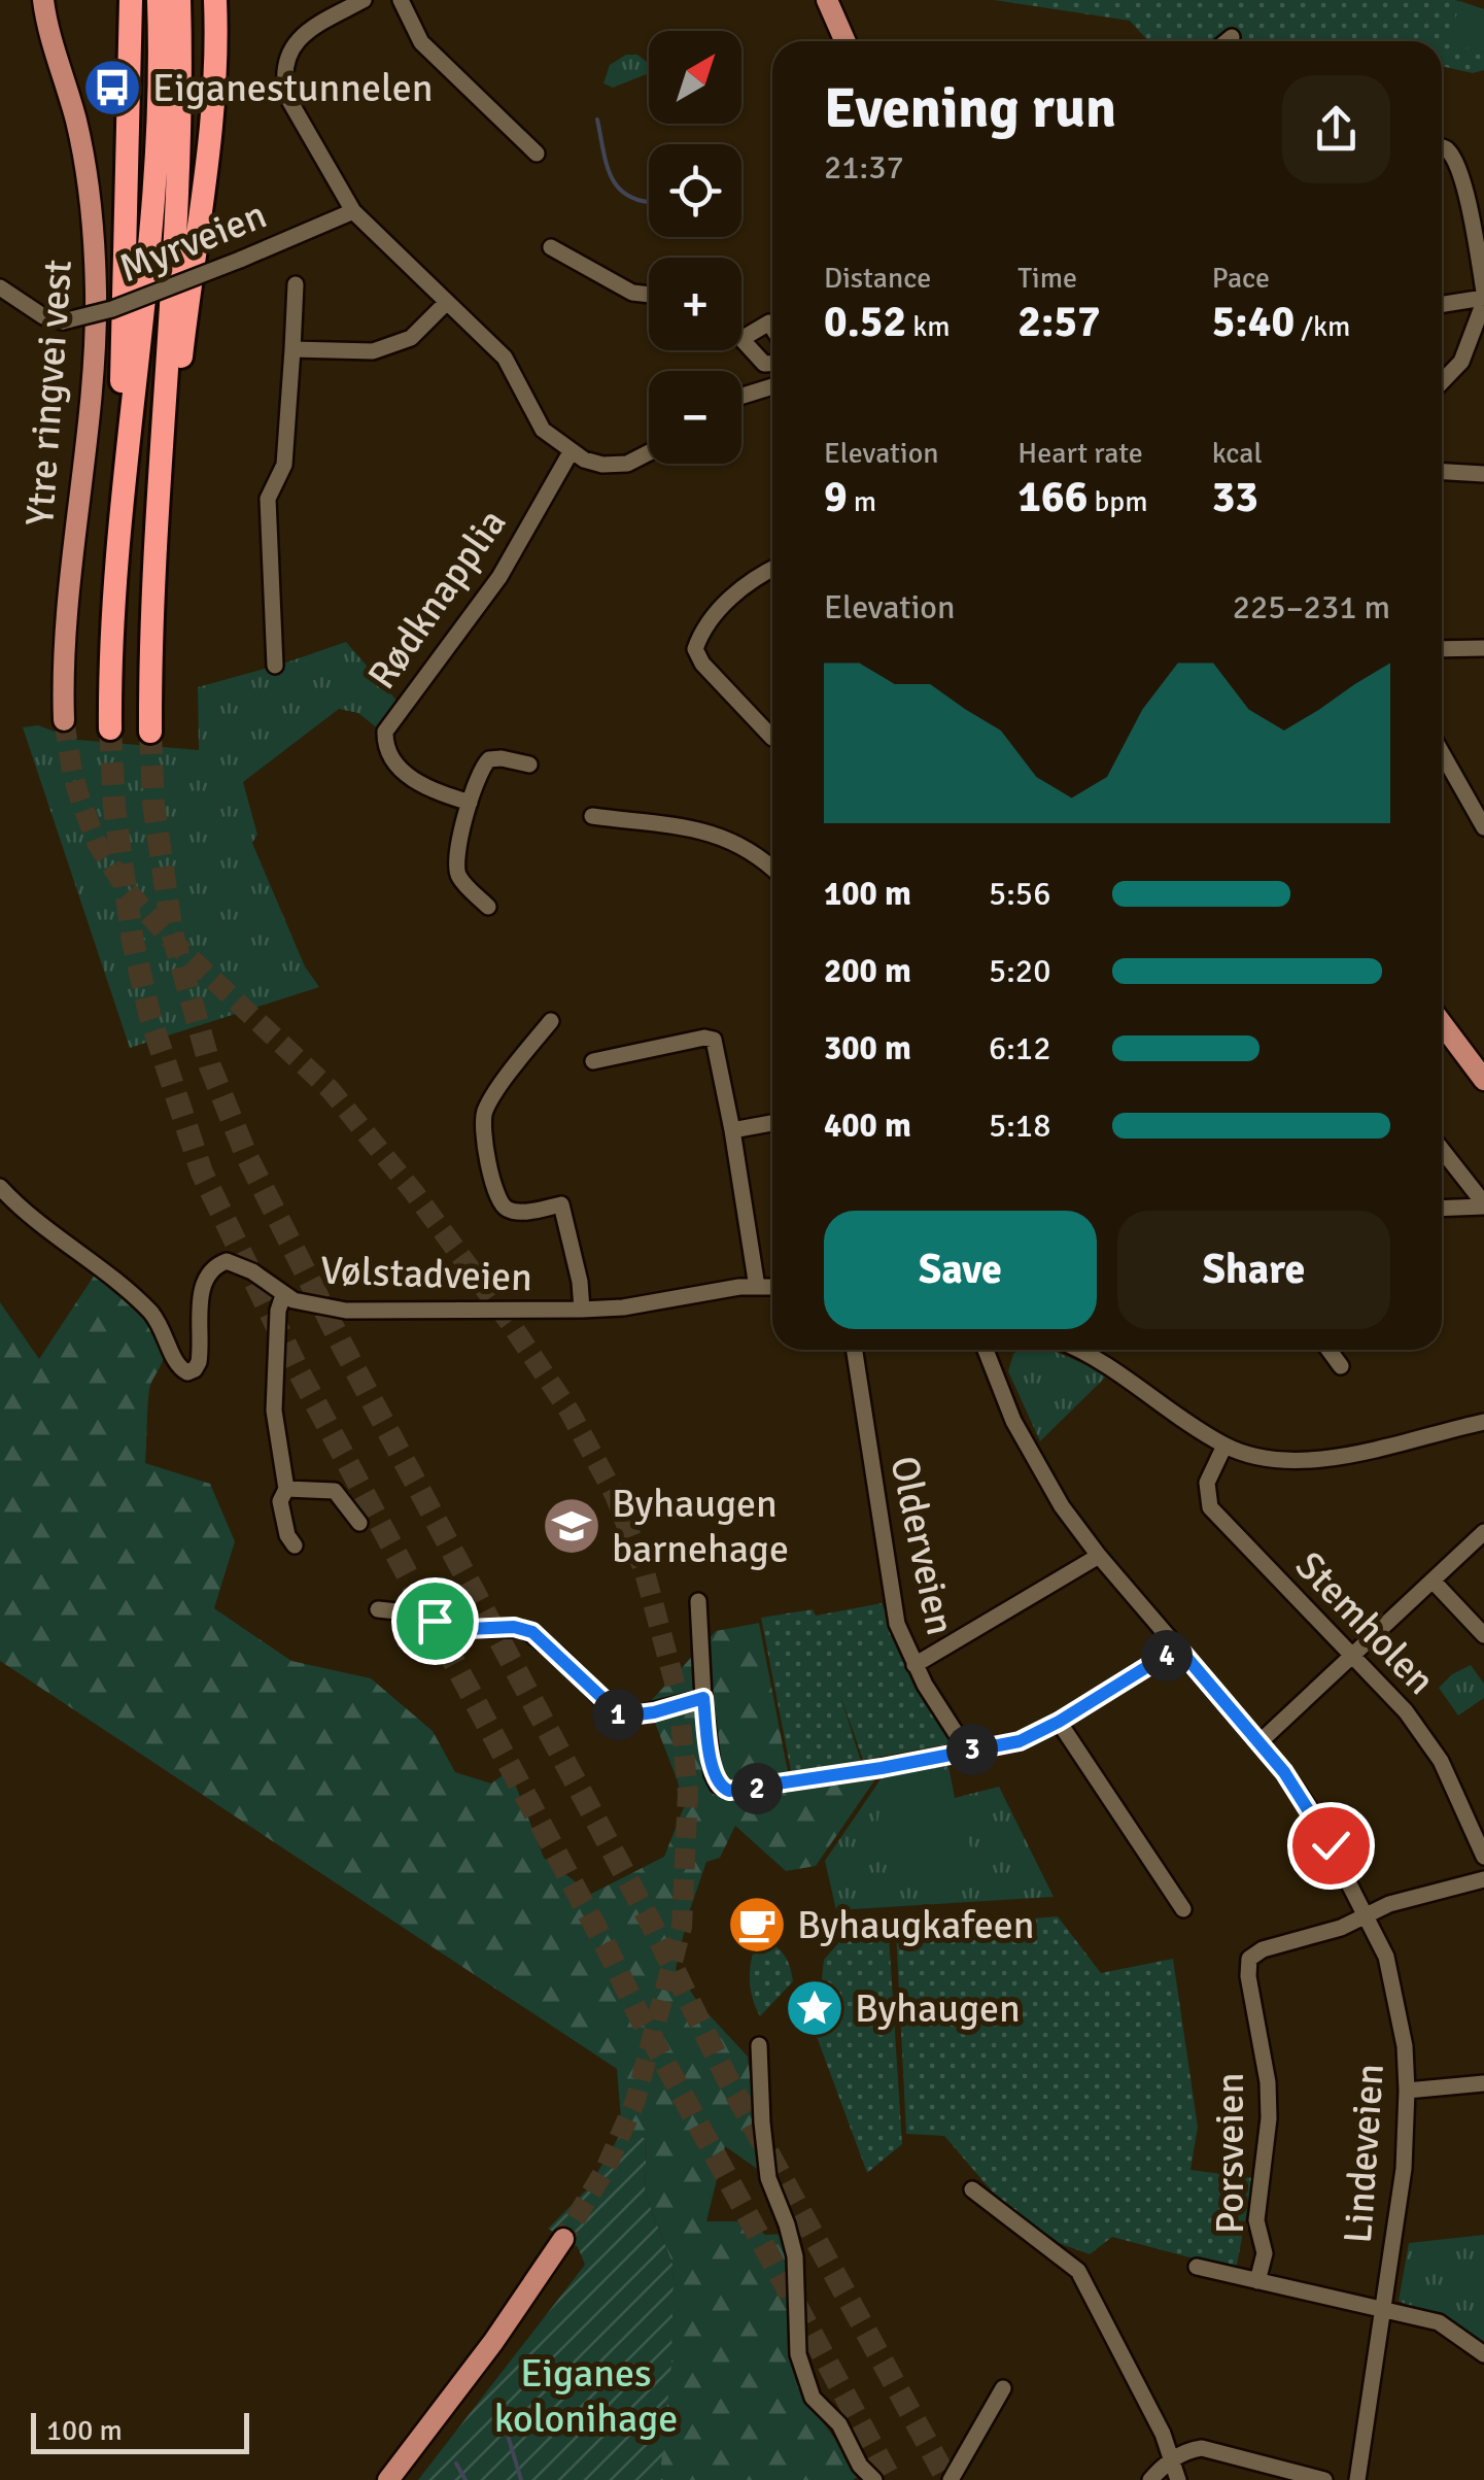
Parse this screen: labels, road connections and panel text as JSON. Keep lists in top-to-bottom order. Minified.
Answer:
{"streets":{"main road":["Ytre ringvei vest"],"street":["Myrveien","Rødknapplia","Vølstadveien","Olderveien","Stemholen","Porsveien","Lindeveien"]},"crossings":[["Porsveien","Lindeveien"]],"parks":["Eiganes kolonihage"],"places":{"bus stop":["Eiganestunnelen"],"school or university":["Byhaugen barnehage"],"cafe":["Byhaugkafeen"],"place":["Byhaugen"]},"scale_bar":"100 m","north":"top right","page":{"map_buttons":["+","−"],"heading":["Evening run","21:37"],"stats":[["Distance","0.52 km"],["Time","2:57"],["Pace","5:40 /km"],["Elevation","9 m"],["Heart rate","166 bpm"],["kcal","33"]],"chart":["Elevation","225–231 m"],"list":[{"name":"100 m","note":"5:56"},{"name":"200 m","note":"5:20"},{"name":"300 m","note":"6:12"},{"name":"400 m","note":"5:18"}],"buttons":["Save","Share"],"pins":["4","1","3","2"],"scale":"100 m"}}
